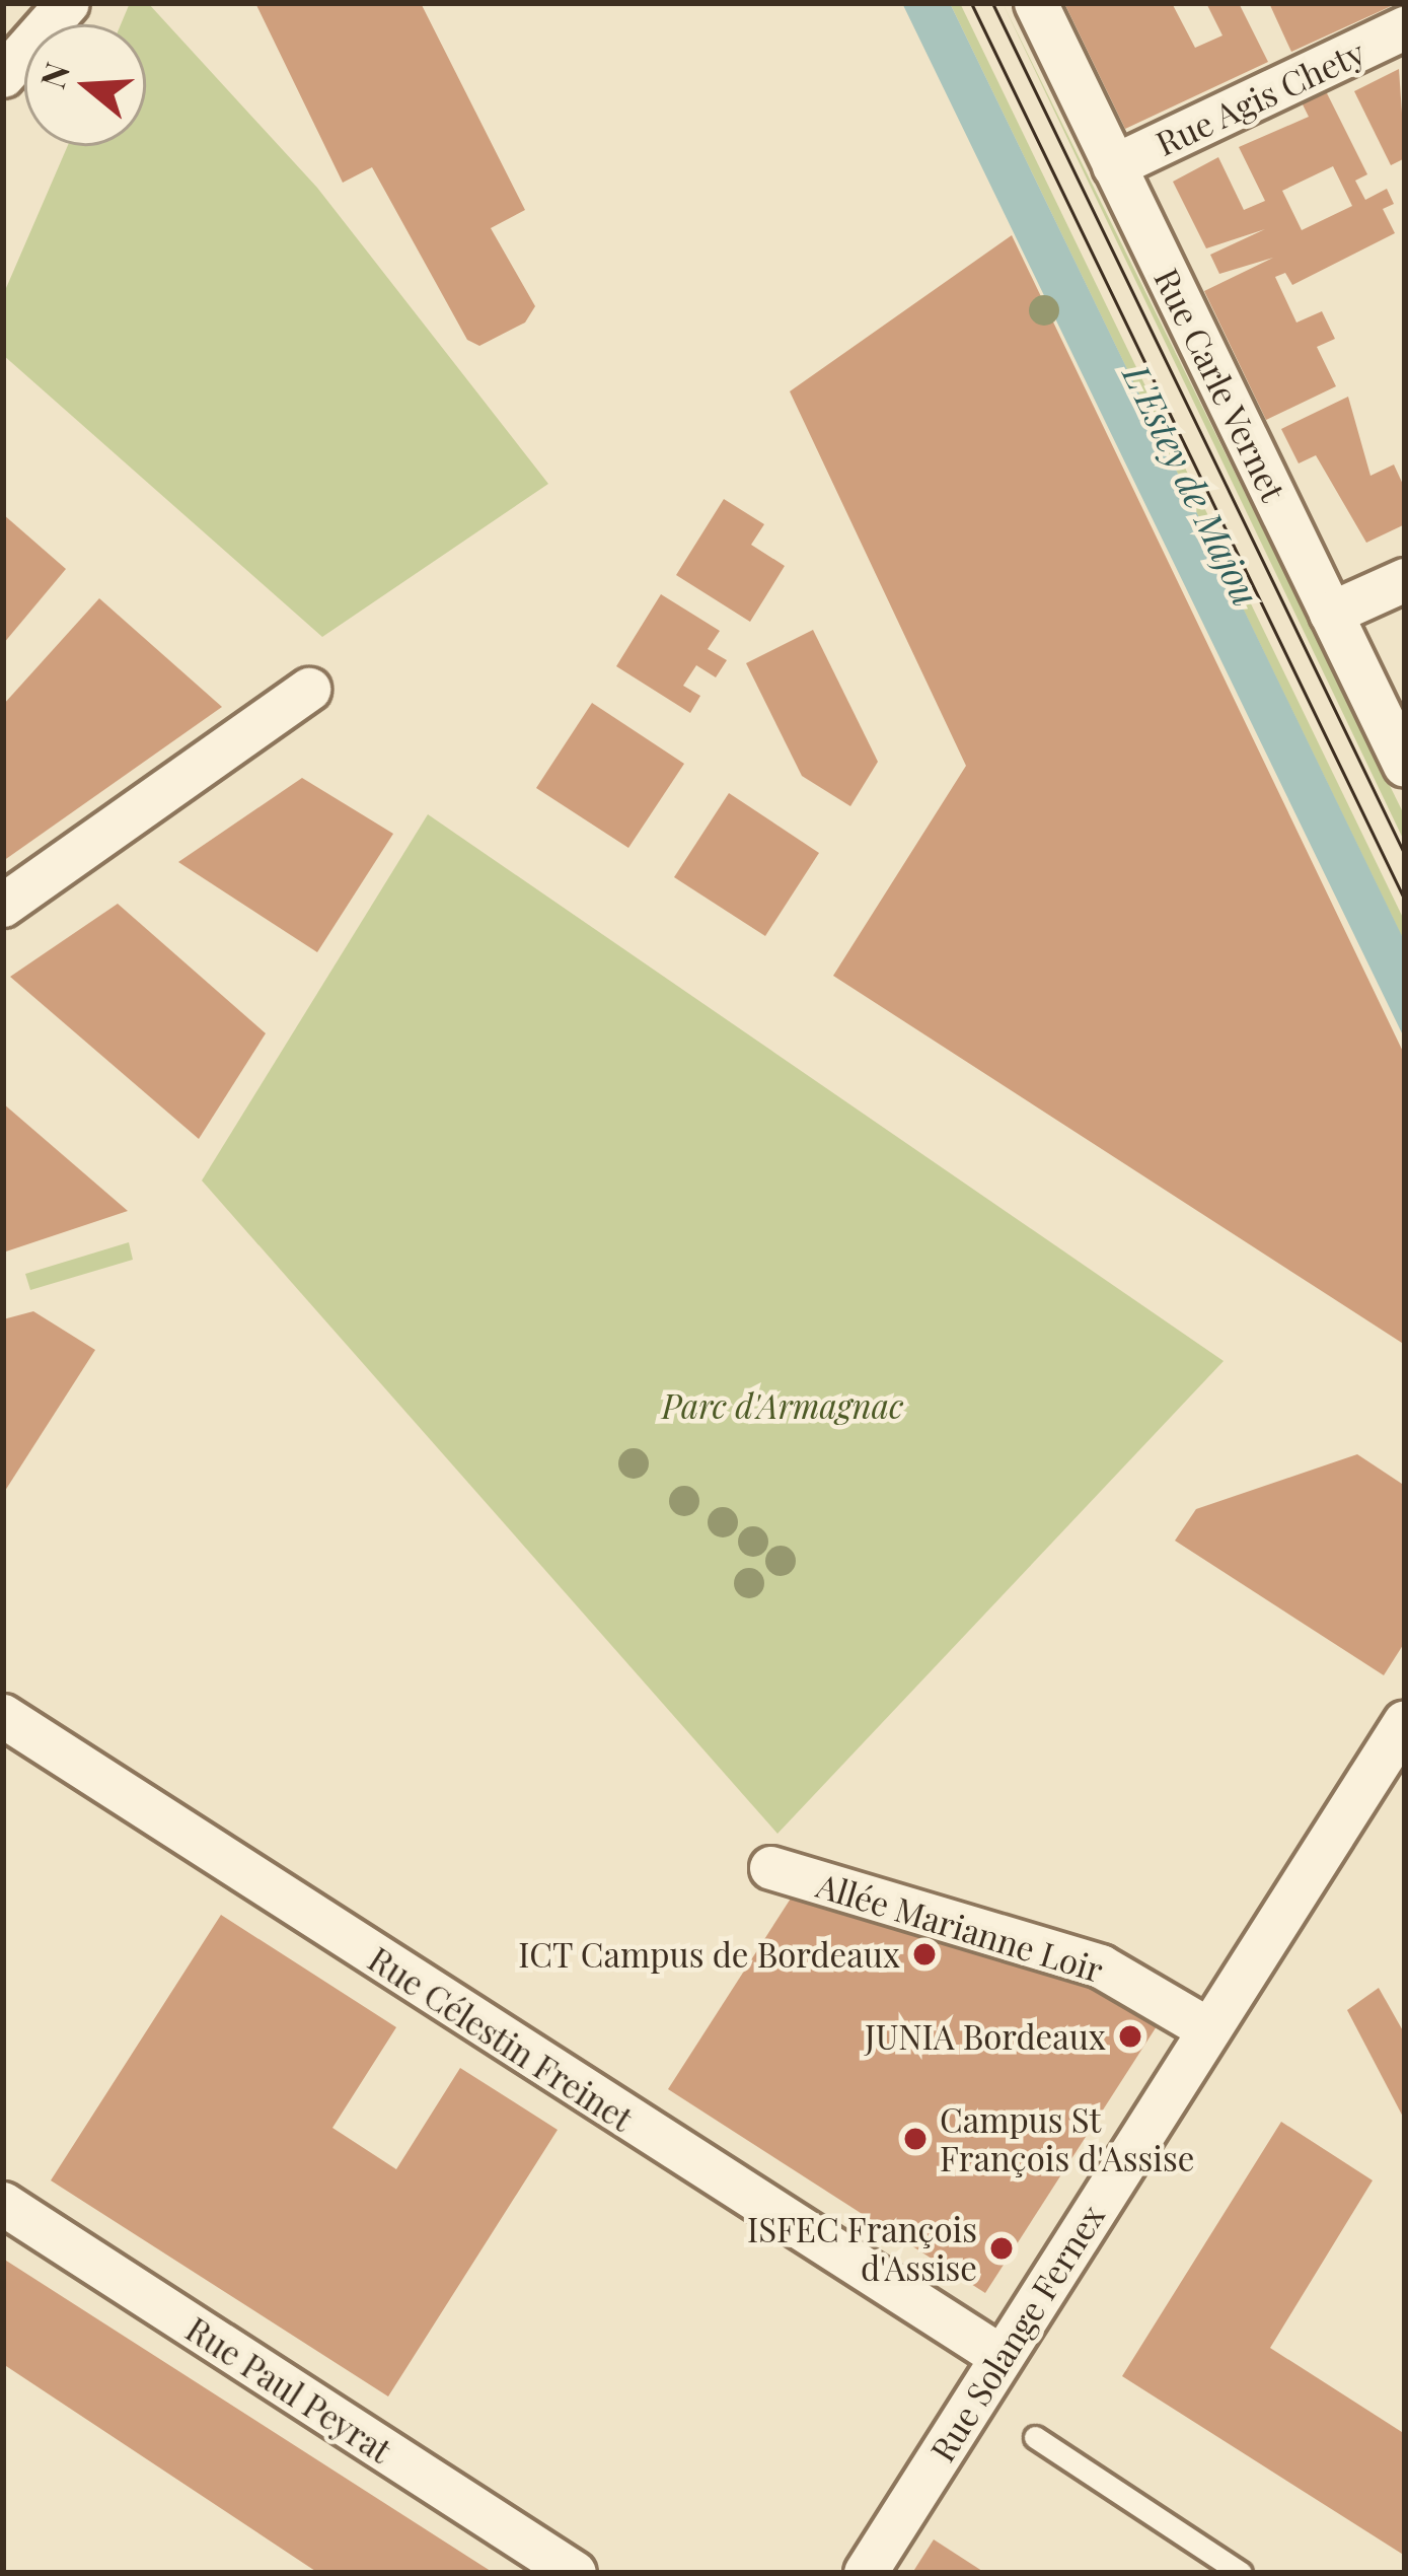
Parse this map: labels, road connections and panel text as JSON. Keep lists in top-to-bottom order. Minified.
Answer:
{"streets":{"street":["Rue Agis Chety","Rue Carle Vernet","Allée Marianne Loir","Rue Célestin Freinet","Rue Solange Fernex","Rue Paul Peyrat"]},"crossings":[["Rue Agis Chety","Rue Carle Vernet"],["Allée Marianne Loir","Rue Solange Fernex"],["Rue Célestin Freinet","Rue Solange Fernex"]],"water":["L'Estey de Majou"],"parks":["Parc d'Armagnac"],"places":["ICT Campus de Bordeaux","JUNIA Bordeaux","Campus St François d'Assise","ISFEC François d'Assise"],"north":"left"}
